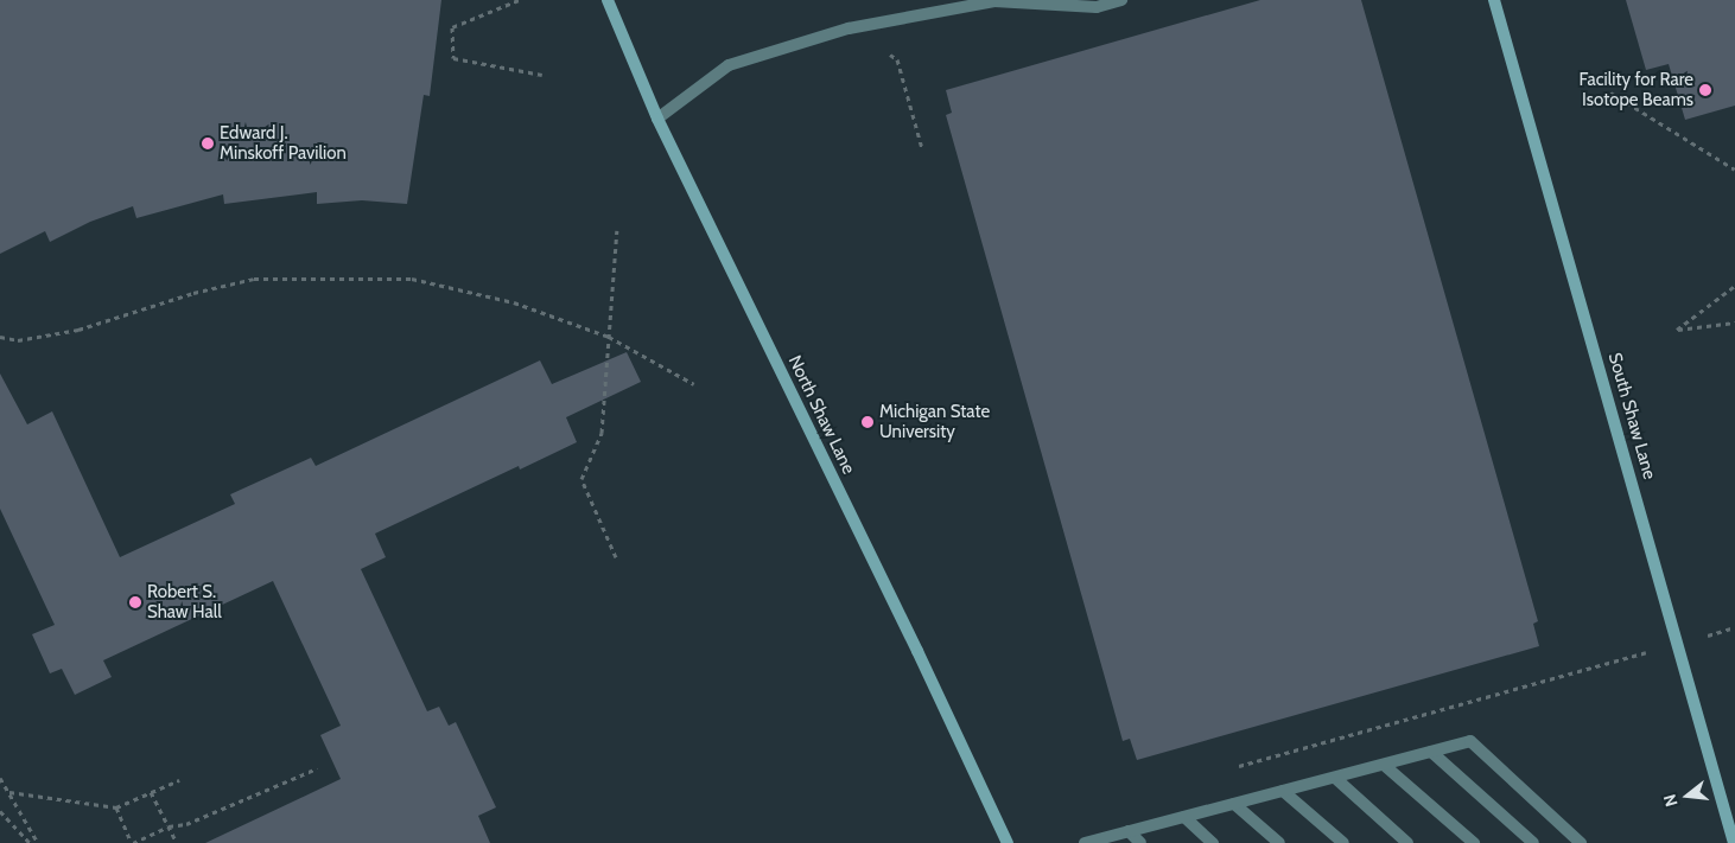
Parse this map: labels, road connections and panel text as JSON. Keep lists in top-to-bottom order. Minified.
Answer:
{"streets":{"street":["North Shaw Lane","South Shaw Lane"]},"places":["Facility for Rare Isotope Beams","Edward J. Minskoff Pavilion","Michigan State University","Robert S. Shaw Hall"],"north":"left"}
